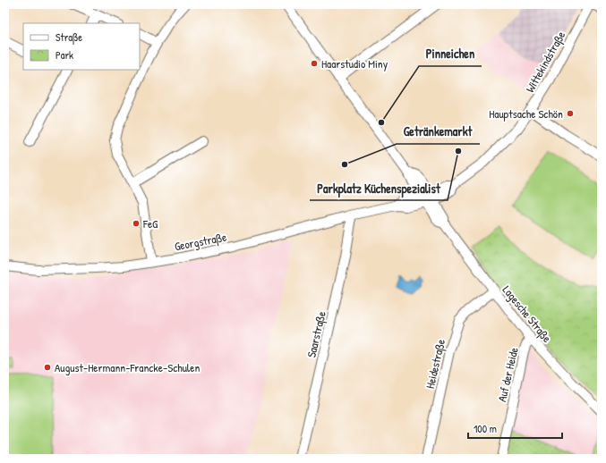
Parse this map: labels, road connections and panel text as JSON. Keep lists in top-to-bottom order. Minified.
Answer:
{"streets":{"street":["Wittekindstraße","Georgstraße","Lagesche Straße","Saarstraße","Heidestraße","Auf der Heide"]},"crossings":[["Wittekindstraße","Georgstraße"],["Wittekindstraße","Lagesche Straße"],["Georgstraße","Lagesche Straße"],["Georgstraße","Saarstraße"],["Lagesche Straße","Heidestraße"],["Lagesche Straße","Auf der Heide"]],"places":["Haarstudio Miny","Hauptsache Schön","Pinneichen","Parkplatz Küchenspezialist","Getränkemarkt","FeG","August-Hermann-Francke-Schulen"],"legend":["Straße","Park"],"scale_bar":"100 m"}
